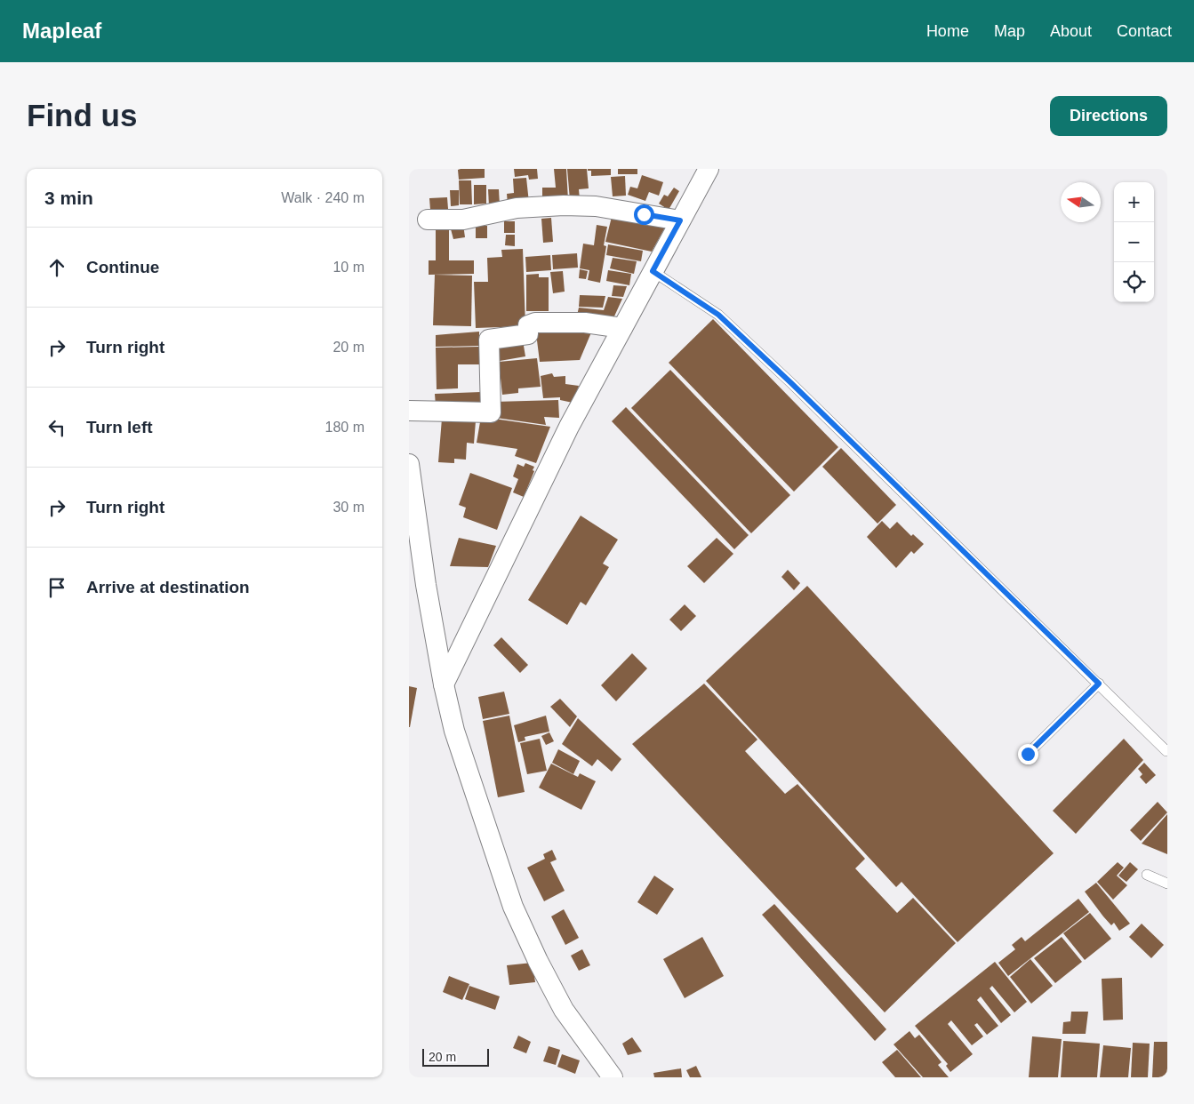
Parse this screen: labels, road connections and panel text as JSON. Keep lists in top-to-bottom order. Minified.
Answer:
{"scale_bar":"20 m","north":"left","page":{"header":"Mapleaf","nav":["Home","Map","About","Contact"],"buttons":"Directions","title":"Find us","heading":["3 min","Walk · 240 m"],"map_buttons":["+","−"],"list":[["Continue","10 m"],["Turn right","20 m"],["Turn left","180 m"],["Turn right","30 m"],"Arrive at destination"],"scale":"20 m"}}
